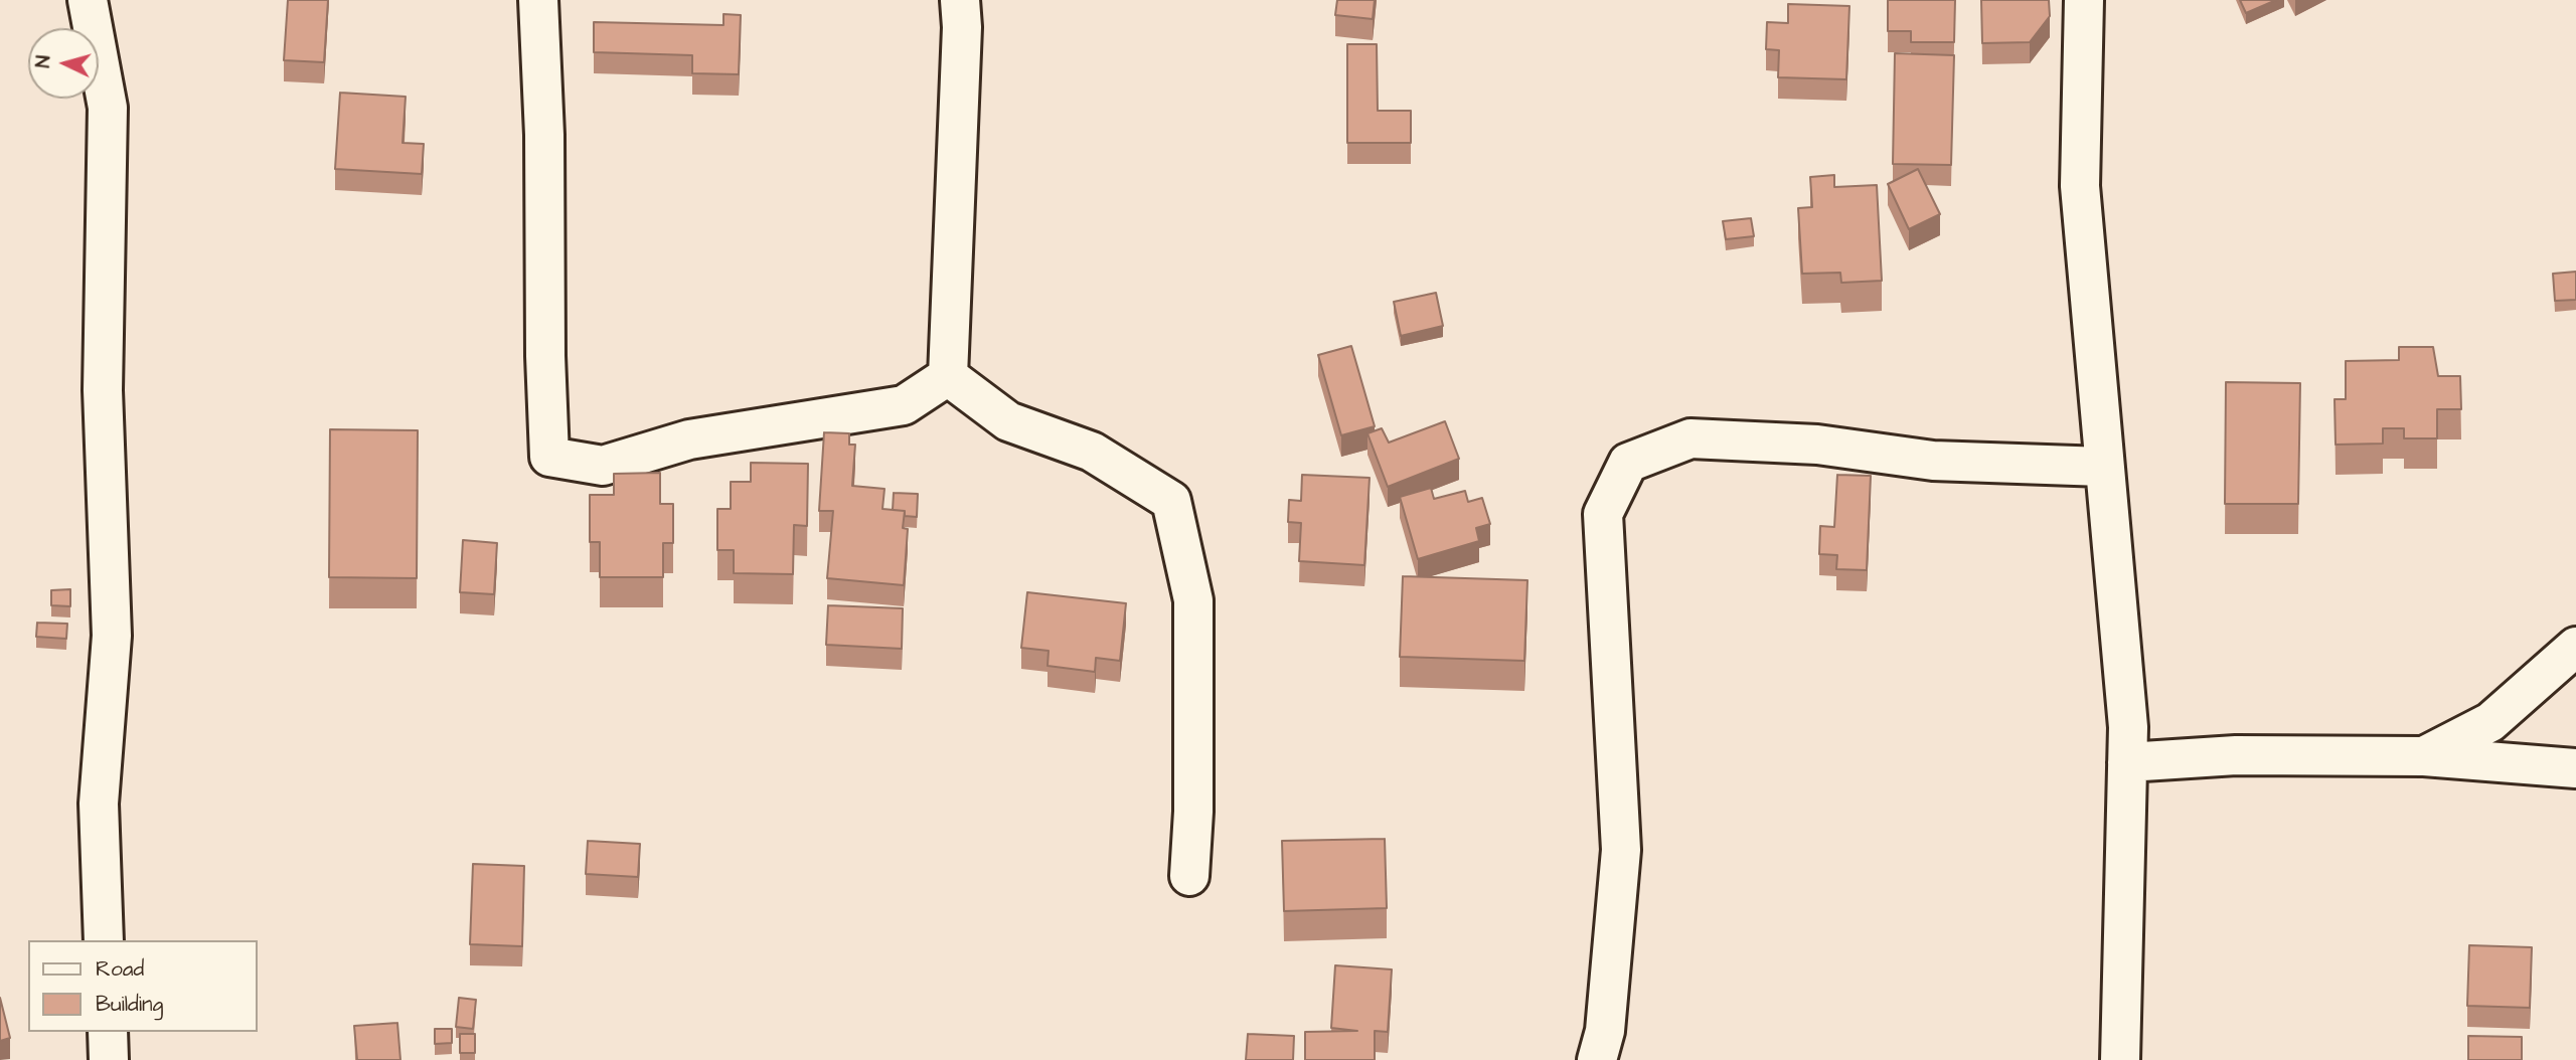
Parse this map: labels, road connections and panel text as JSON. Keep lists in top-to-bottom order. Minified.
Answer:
{"legend":["Road","Building"],"north":"left"}
